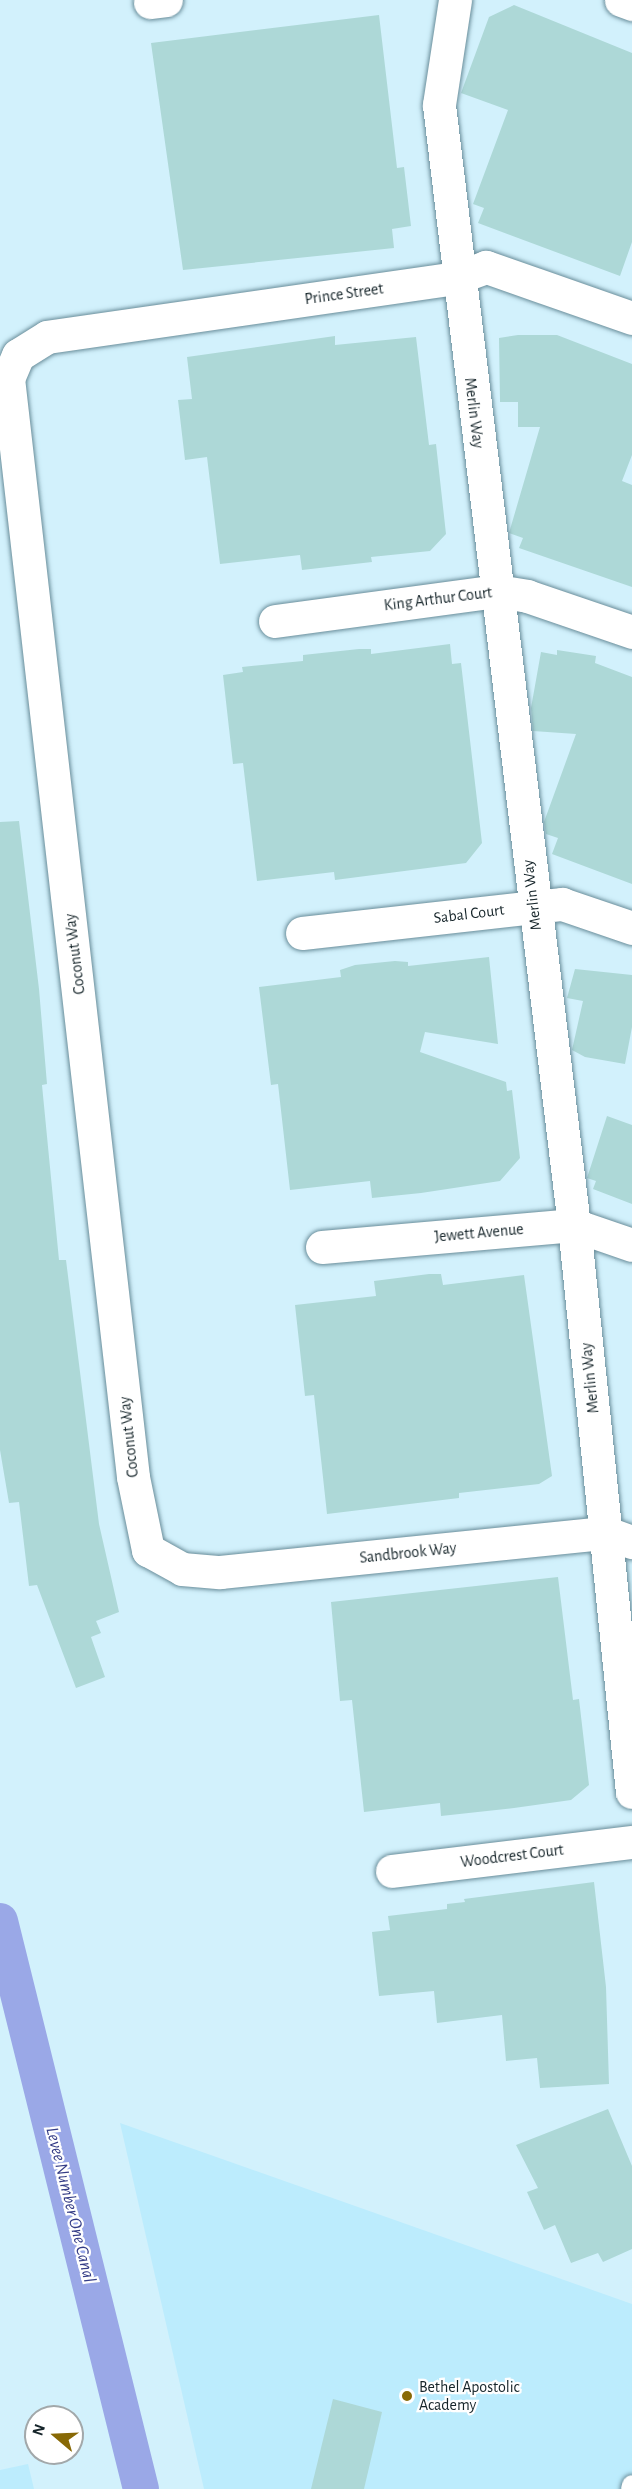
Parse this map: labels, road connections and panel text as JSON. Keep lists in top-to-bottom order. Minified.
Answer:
{"streets":{"street":["Prince Street","Merlin Way","King Arthur Court","Sabal Court","Coconut Way","Jewett Avenue","Sandbrook Way","Woodcrest Court"]},"crossings":[["Prince Street","Merlin Way"],["Prince Street","Coconut Way"],["Merlin Way","King Arthur Court"],["Merlin Way","Sabal Court"],["Merlin Way","Jewett Avenue"],["Merlin Way","Sandbrook Way"],["Coconut Way","Sandbrook Way"]],"water":["Levee Number One Canal"],"places":["Bethel Apostolic Academy"],"north":"left"}
